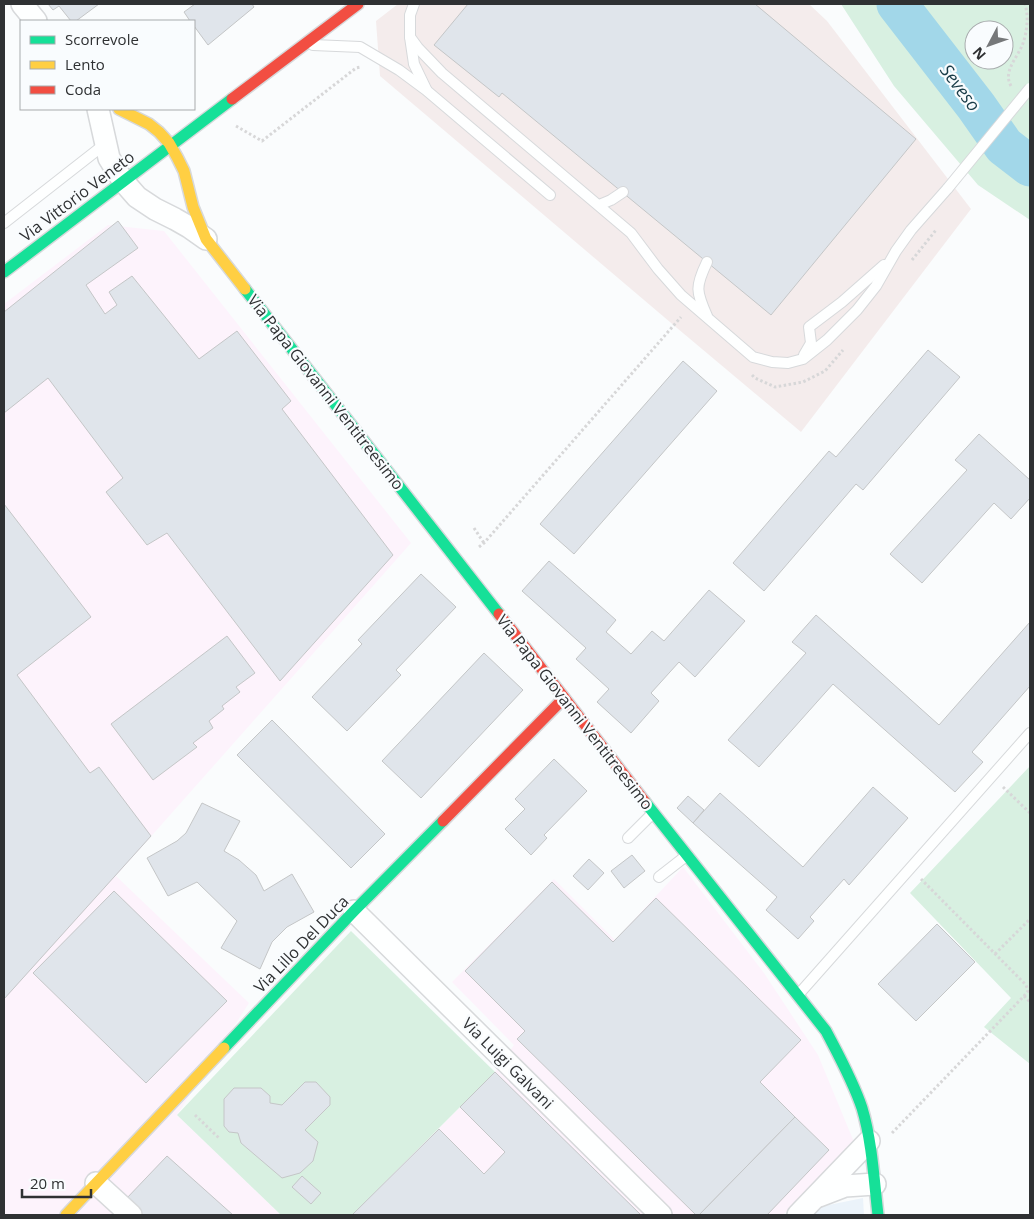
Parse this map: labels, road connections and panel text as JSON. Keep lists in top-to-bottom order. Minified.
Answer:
{"streets":{"street":["Via Vittorio Veneto","Via Papa Giovanni Ventitreesimo","Via Lillo Del Duca","Via Luigi Galvani"]},"crossings":[["Via Vittorio Veneto","Via Papa Giovanni Ventitreesimo"],["Via Papa Giovanni Ventitreesimo","Via Lillo Del Duca"],["Via Lillo Del Duca","Via Luigi Galvani"]],"water":["Seveso"],"legend":["Scorrevole","Lento","Coda"],"scale_bar":"20 m","north":"bottom left"}
